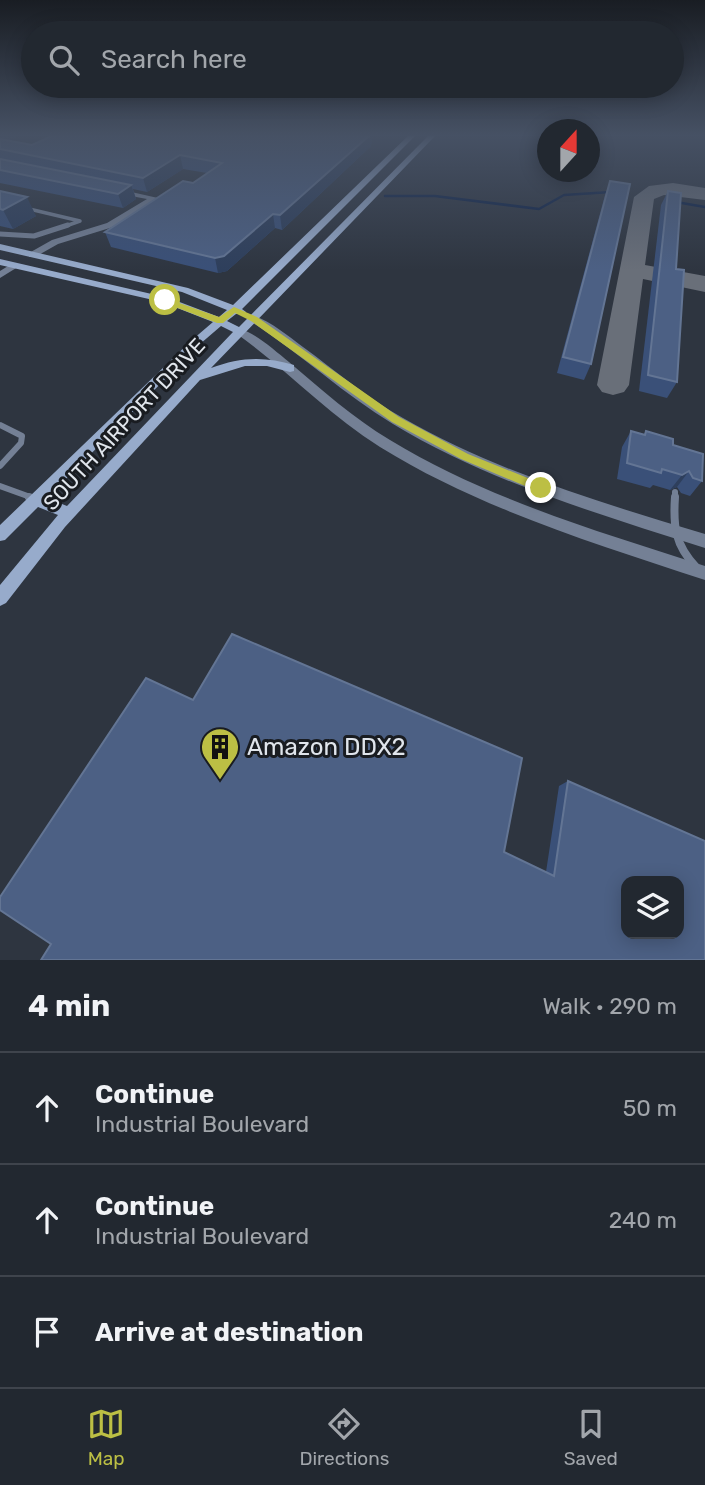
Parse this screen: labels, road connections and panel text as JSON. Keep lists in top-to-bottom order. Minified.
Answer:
{"streets":{"main road":["SOUTH AIRPORT DRIVE"]},"places":{"building":["Amazon DDX2"]},"north":"top","page":{"search":"Search here","heading":["4 min","Walk · 290 m"],"list":[["Continue","Industrial Boulevard","50 m"],["Continue","Industrial Boulevard","240 m"],"Arrive at destination"],"nav":["Map","Directions","Saved"]}}
